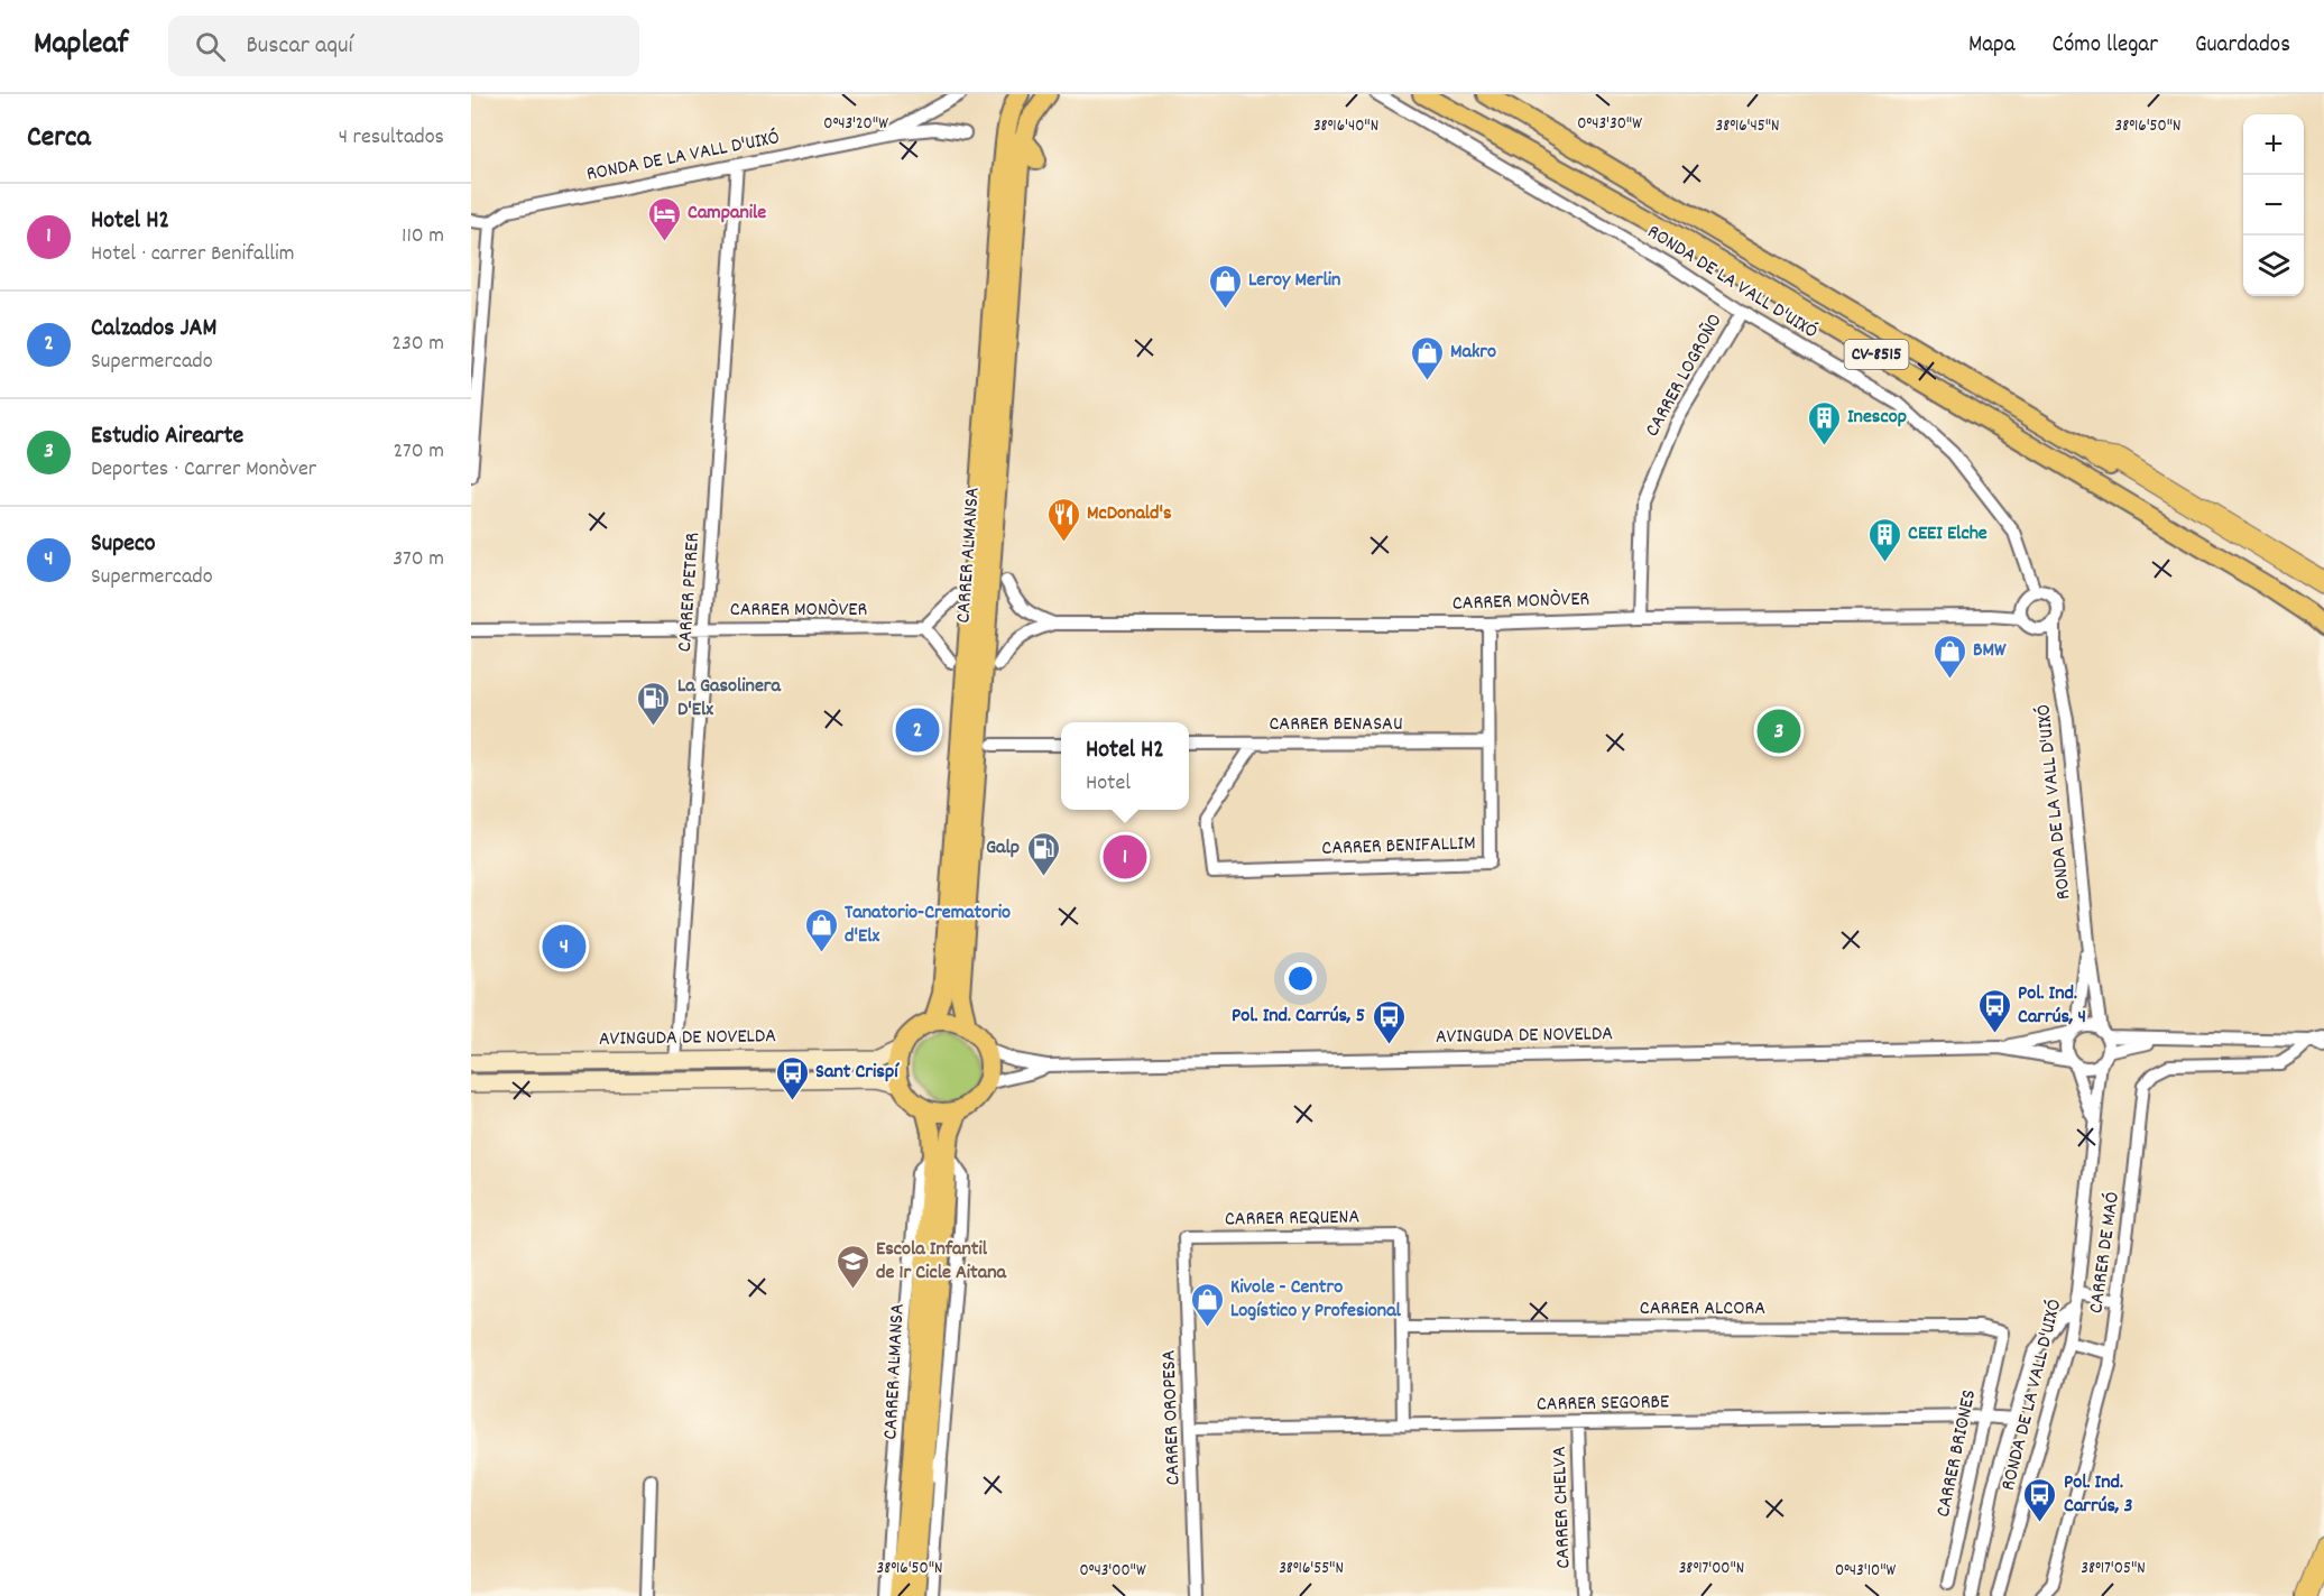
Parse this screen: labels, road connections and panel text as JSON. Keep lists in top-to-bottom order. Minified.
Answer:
{"streets":{"main road":["CV-8515","CARRER ALMANSA","AVINGUDA DE NOVELDA"],"street":["RONDA DE LA VALL D'UIXÓ","CARRER LOGROÑO","CARRER PETRER","CARRER MONÒVER","CARRER BENASAU","CARRER BENIFALLIM","CARRER REQUENA","CARRER DE MAÓ","CARRER ALCORA","CARRER SEGORBE","CARRER OROPESA","CARRER BRIONES","CARRER CHELVA"]},"crossings":[["RONDA DE LA VALL D'UIXÓ","CARRER LOGROÑO"],["RONDA DE LA VALL D'UIXÓ","CARRER PETRER"],["RONDA DE LA VALL D'UIXÓ","CARRER MONÒVER"],["CARRER LOGROÑO","CARRER MONÒVER"],["CARRER ALMANSA","AVINGUDA DE NOVELDA"],["CARRER PETRER","CARRER MONÒVER"],["CARRER PETRER","AVINGUDA DE NOVELDA"],["CARRER MONÒVER","CARRER BENIFALLIM"],["CARRER BENASAU","CARRER BENIFALLIM"],["CARRER REQUENA","CARRER ALCORA"],["CARRER REQUENA","CARRER OROPESA"],["CARRER ALCORA","CARRER BRIONES"],["CARRER SEGORBE","CARRER OROPESA"],["CARRER SEGORBE","CARRER BRIONES"],["CARRER SEGORBE","CARRER CHELVA"]],"places":{"hotel":["Campanile"],"shop":["Leroy Merlin","Makro","BMW","Tanatorio-Crematorio d'Elx","Kivole - Centro Logístico y Profesional"],"building":["Inescop","CEEI Elche"],"restaurant":["McDonald's"],"fuel station":["La Gasolinera D'Elx","Galp"],"bus stop":["Pol. Ind. Carrús, 4","Pol. Ind. Carrús, 5","Sant Crispí","Pol. Ind. Carrús, 3"],"school or university":["Escola Infantil de 1r Cicle Aitana"]},"page":{"header":"Mapleaf","search":"Buscar aquí","nav":["Mapa","Cómo llegar","Guardados"],"heading":["Cerca","4 resultados"],"map_buttons":["+","−"],"list":[{"mark":"1","name":"Hotel H2","note":"Hotel · carrer Benifallim","value":"110 m"},{"mark":"2","name":"Calzados JAM","note":"Supermercado","value":"230 m"},{"mark":"3","name":"Estudio Airearte","note":"Deportes · Carrer Monòver","value":"270 m"},{"mark":"4","name":"Supeco","note":"Supermercado","value":"370 m"}],"pins":["2","3","1","4"],"popup":["Hotel H2","Hotel"]},"coordinates":["0°43'20\"W","0°43'30\"W","38°16'40\"N","38°16'45\"N","38°16'50\"N","38°16'55\"N","38°17'00\"N","38°17'05\"N","0°43'00\"W","0°43'10\"W"]}
